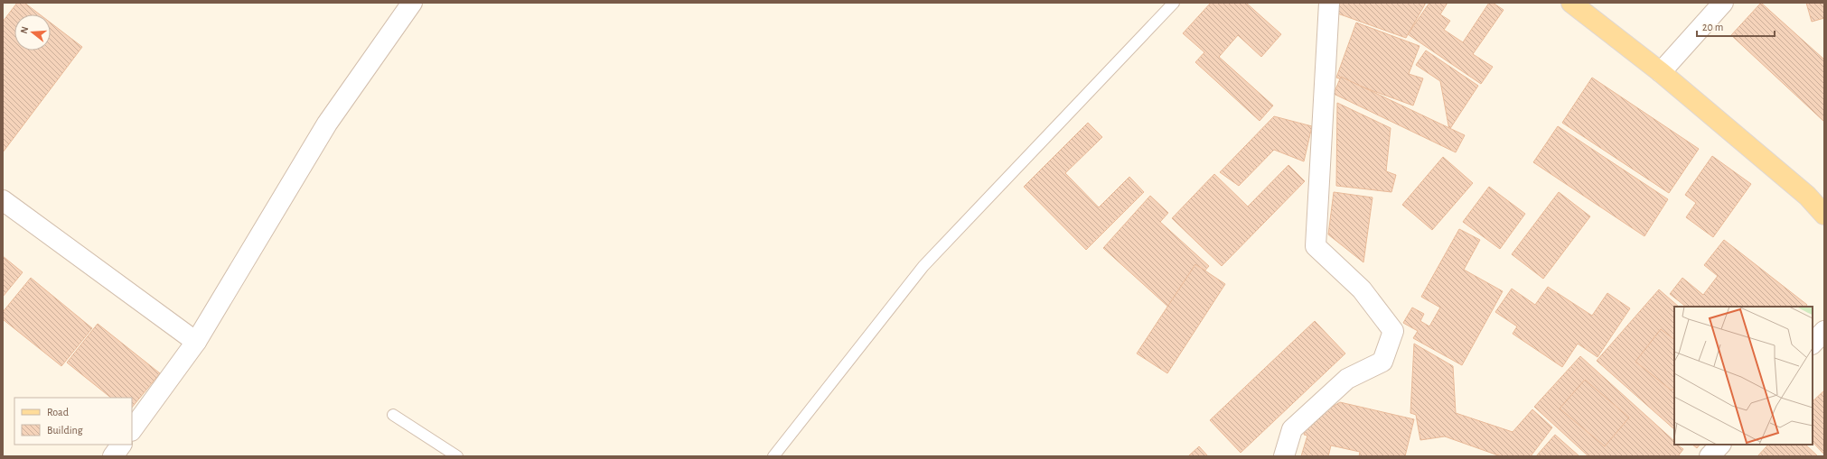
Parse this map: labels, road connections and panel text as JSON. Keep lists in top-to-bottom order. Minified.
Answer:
{"legend":["Road","Building"],"scale_bar":"20 m","north":"left"}
